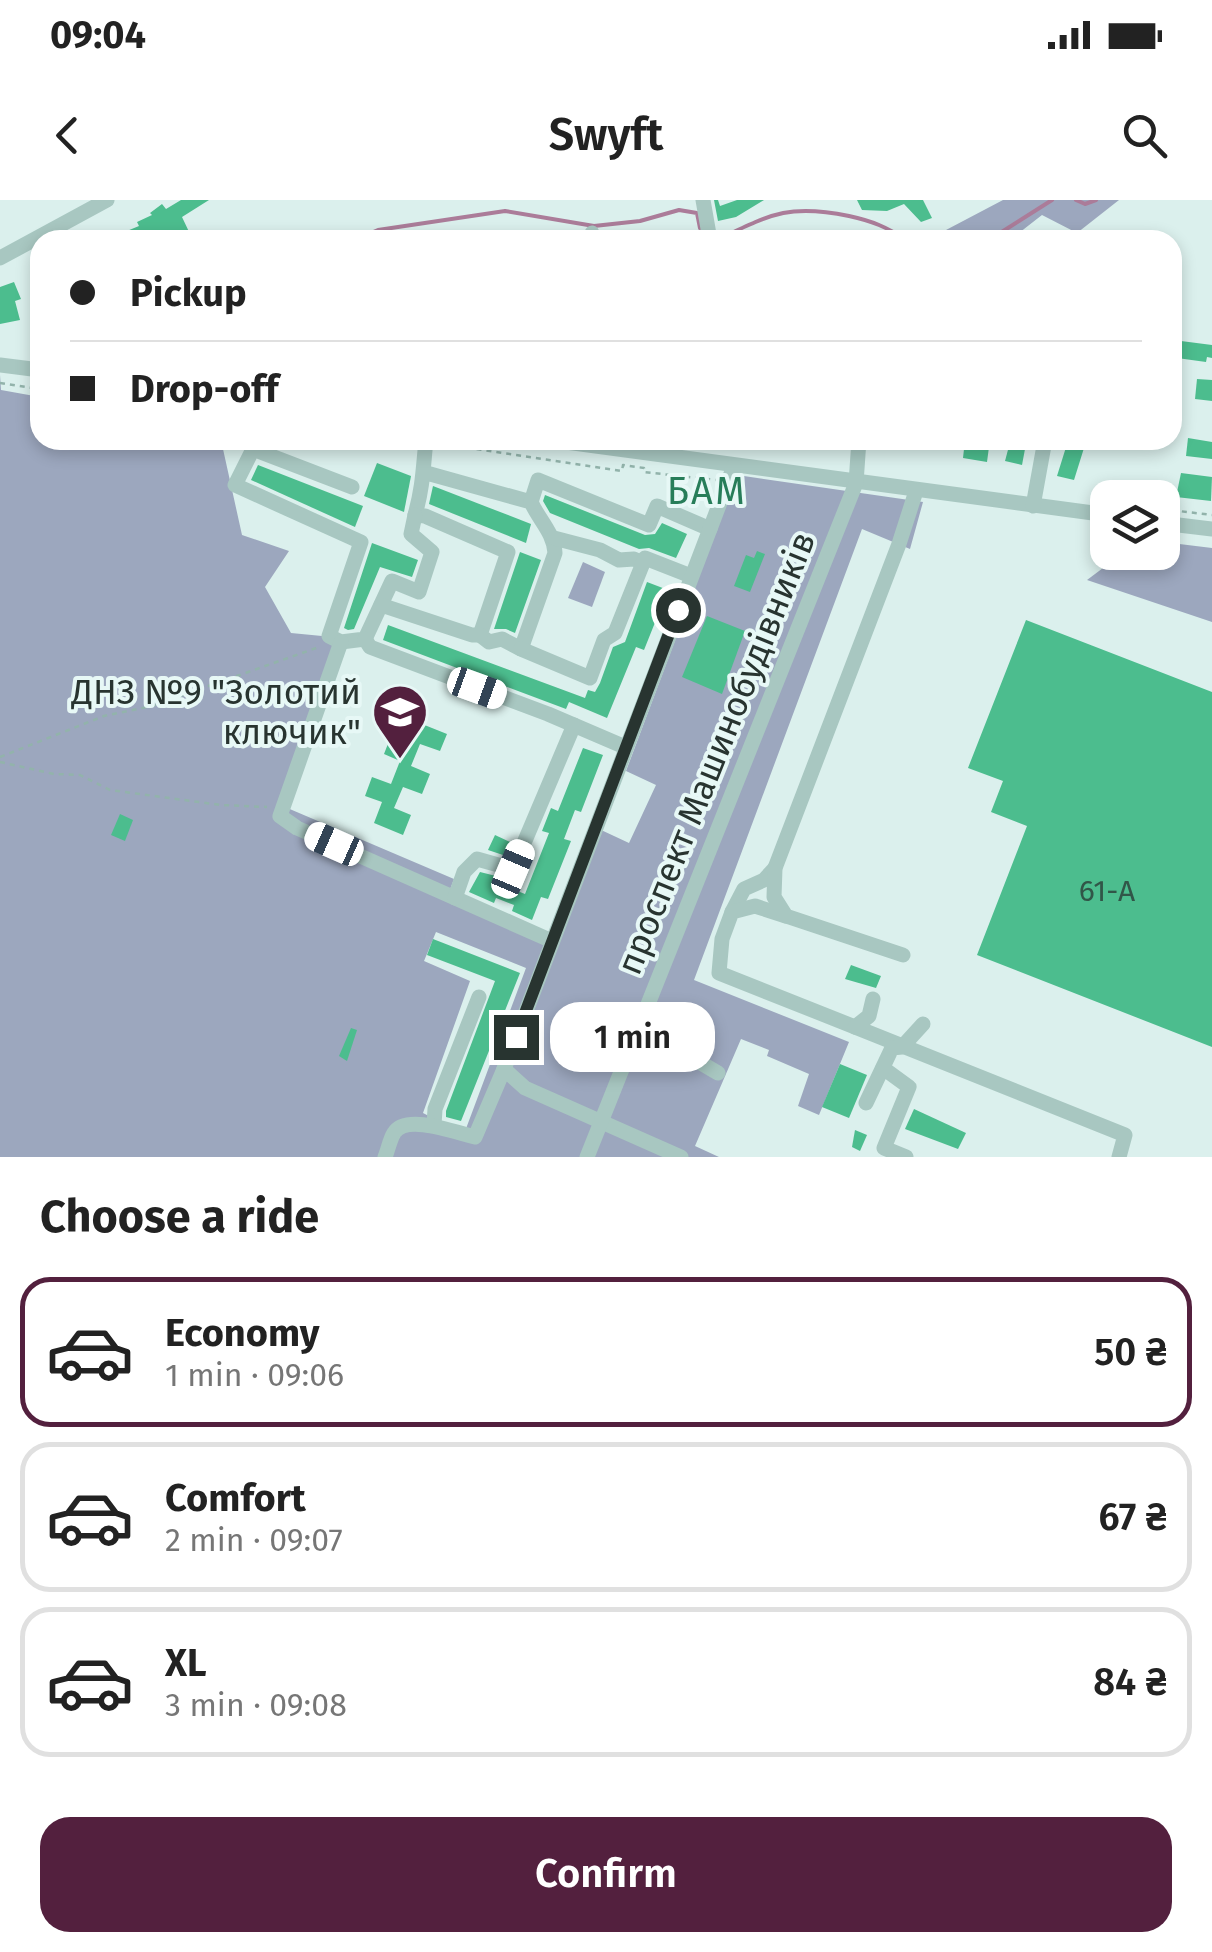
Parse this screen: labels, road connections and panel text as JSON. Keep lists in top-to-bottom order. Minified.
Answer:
{"streets":{"street":["проспект Машинобудівників"]},"districts":["БАМ"],"places":{"school or university":["ДНЗ №9 \"Золотий ключик\""]},"house_numbers":["61-А"],"page":{"status":"09:04","header":"Swyft","banner":["Pickup","Drop-off"],"bubble":"1 min","heading":"Choose a ride","list":[{"name":"Economy","note":"1 min · 09:06","value":"50 ₴"},{"name":"Comfort","note":"2 min · 09:07","value":"67 ₴"},{"name":"XL","note":"3 min · 09:08","value":"84 ₴"}],"buttons":"Confirm"}}
